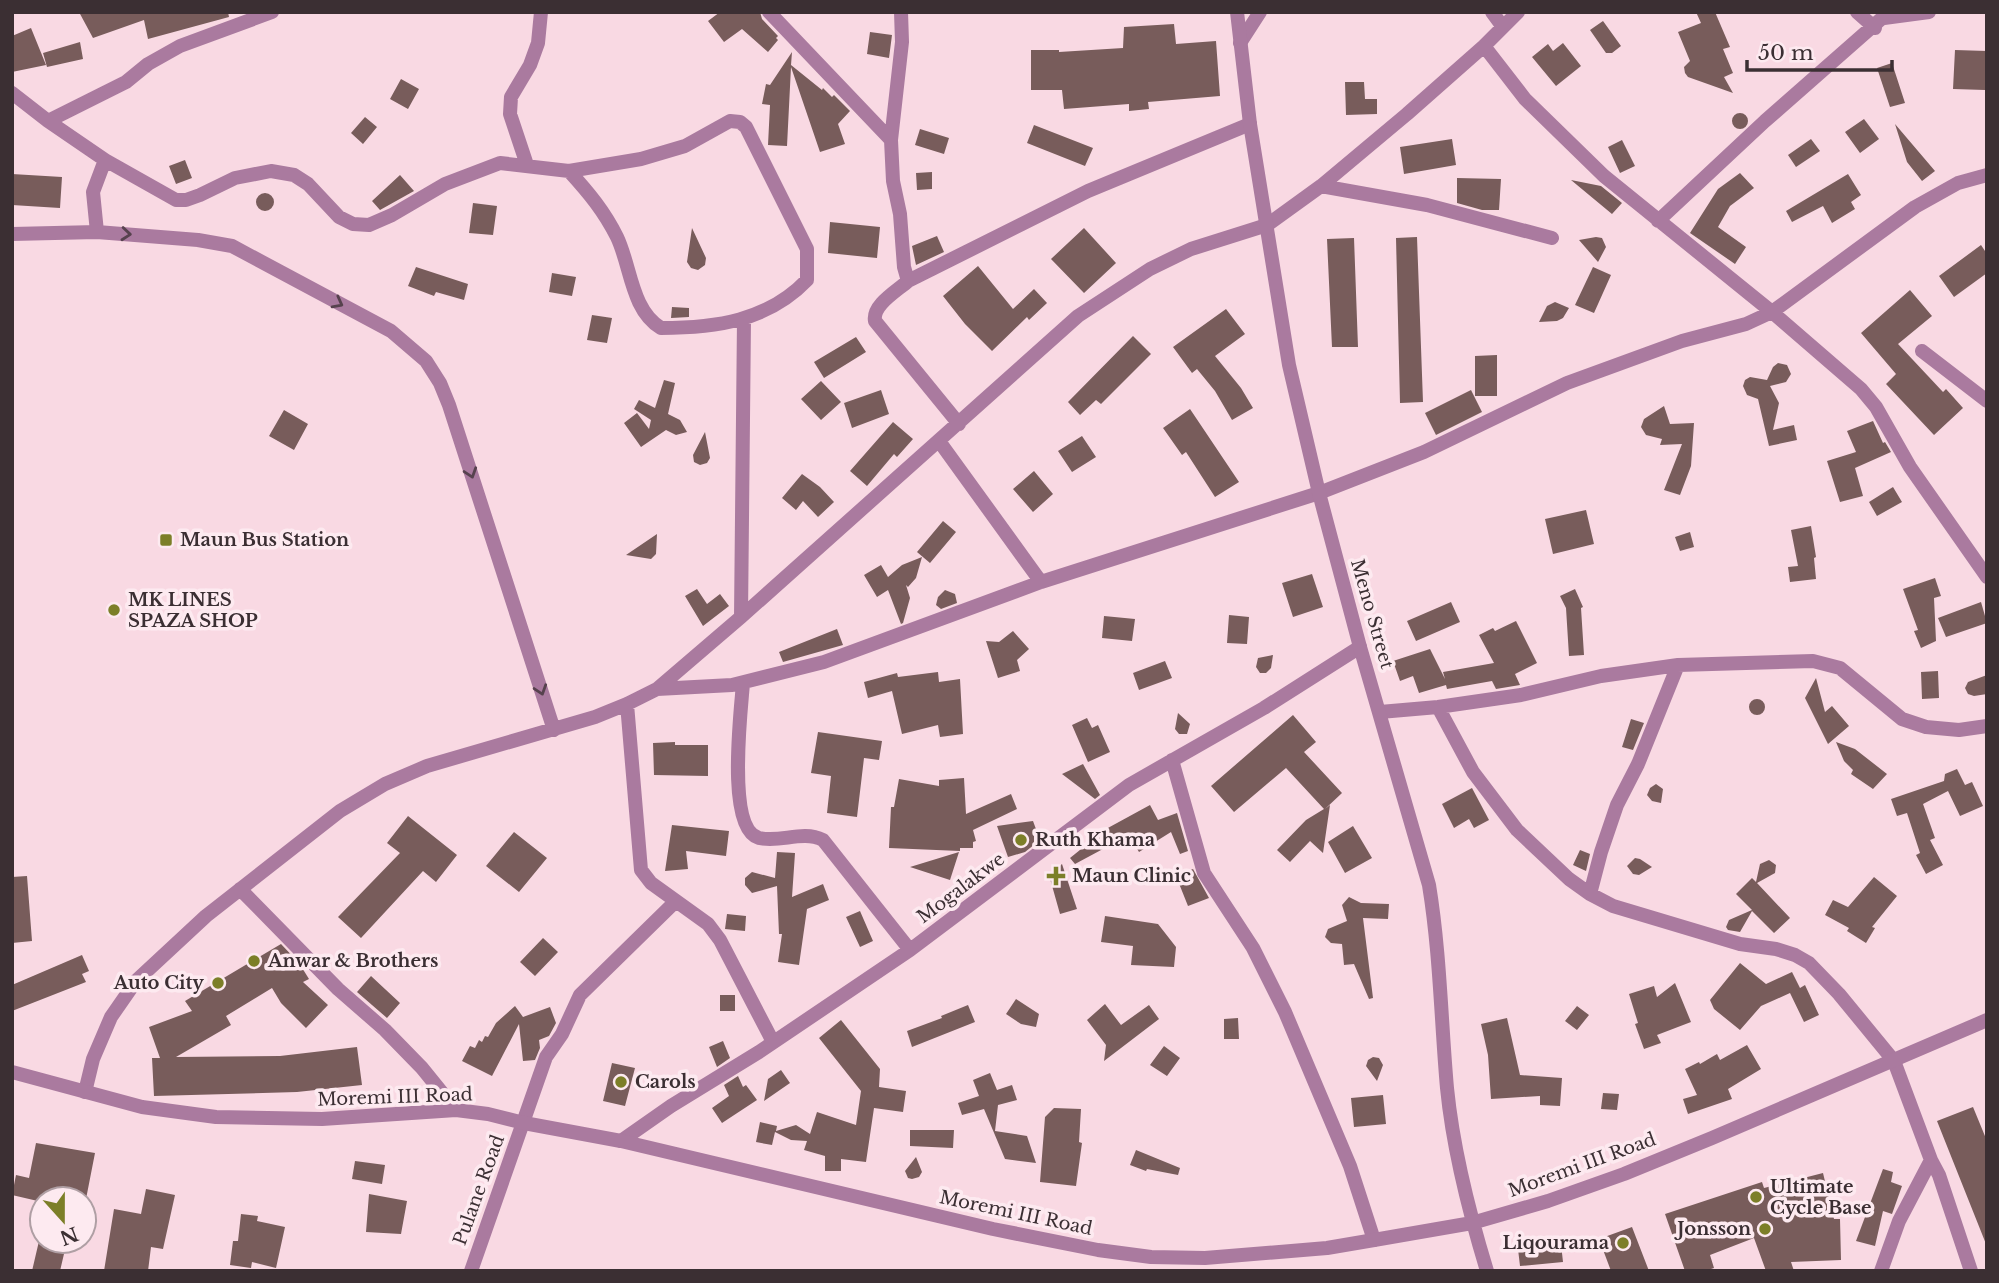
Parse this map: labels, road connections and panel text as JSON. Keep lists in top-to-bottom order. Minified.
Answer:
{"streets":{"street":["Meno Street","Mogalakwe","Moremi III Road","Pulane Road"]},"crossings":[["Meno Street","Mogalakwe"],["Meno Street","Moremi III Road"],["Mogalakwe","Moremi III Road"],["Moremi III Road","Pulane Road"]],"places":{"transit":["Maun Bus Station"],"other":["MK LINES SPAZA SHOP","Ruth Khama","Anwar & Brothers","Auto City","Carols","Ultimate Cycle Base","Jonsson","Liqourama"],"health":["Maun Clinic"]},"scale_bar":"50 m","north":"bottom"}
